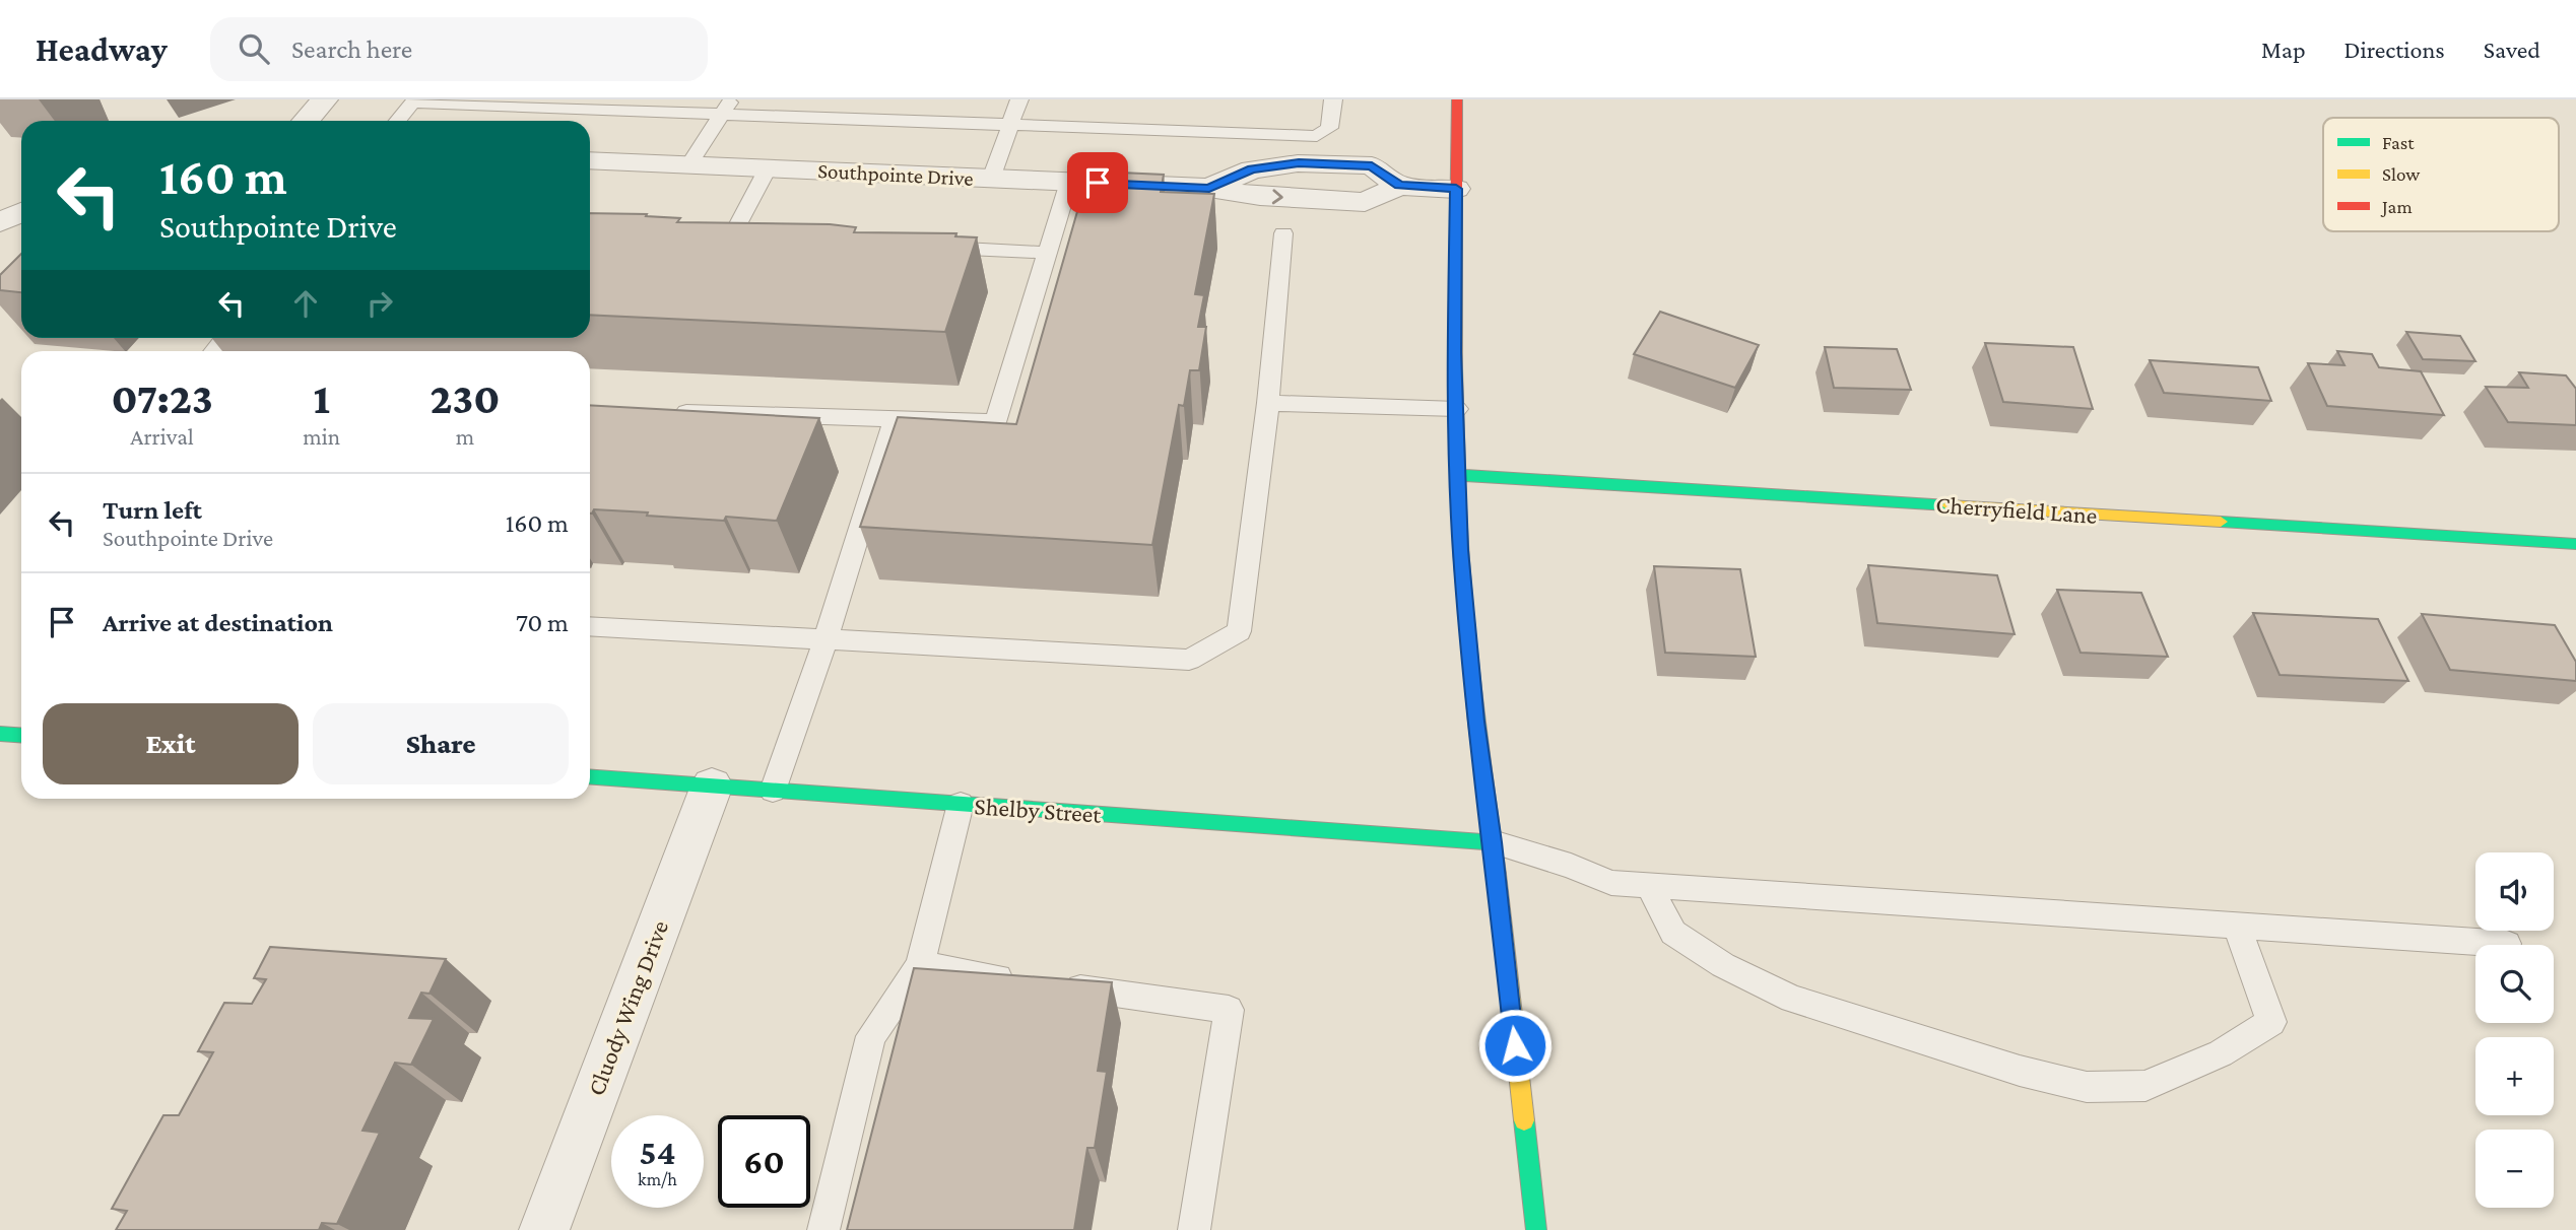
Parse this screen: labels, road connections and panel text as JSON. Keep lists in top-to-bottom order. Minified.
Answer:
{"streets":{"street":["Southpointe Drive","Cherryfield Lane","Shelby Street","Cluody Wing Drive"]},"crossings":[["Shelby Street","Cluody Wing Drive"]],"legend":["Fast","Slow","Jam"],"page":{"header":"Headway","search":"Search here","nav":["Map","Directions","Saved"],"turn":["160 m","Southpointe Drive"],"eta":["07:23","Arrival","1","min","230","m"],"list":[{"name":"Turn left","note":"Southpointe Drive","value":"160 m"},{"name":"Arrive at destination","value":"70 m"}],"buttons":["Exit","Share"],"map_buttons":["+","−"],"speed":"54 km/h","limit":"60"}}
